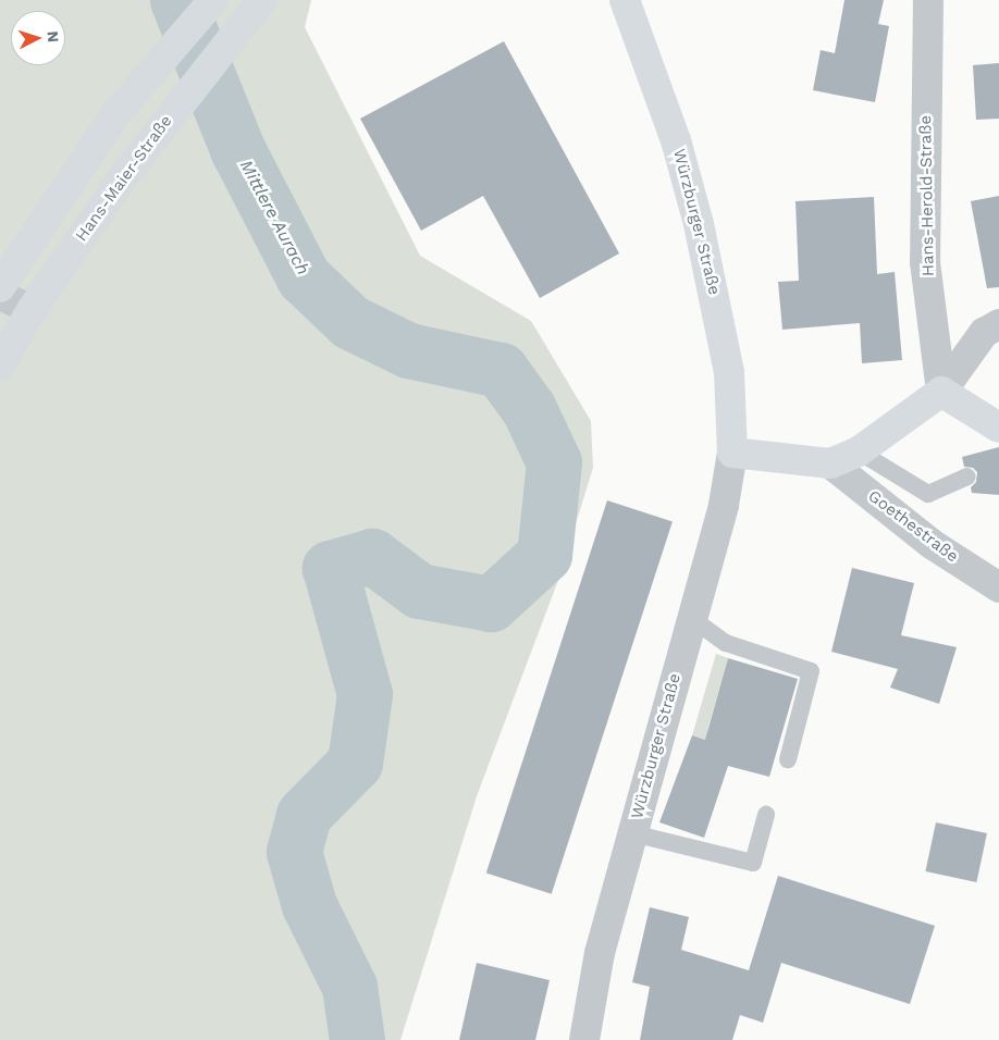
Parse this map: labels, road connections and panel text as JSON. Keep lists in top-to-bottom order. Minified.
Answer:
{"streets":{"street":["Hans-Maier-Straße","Hans-Herold-Straße","Würzburger Straße","Goethestraße"]},"water":["Mittlere Aurach"],"north":"right"}
